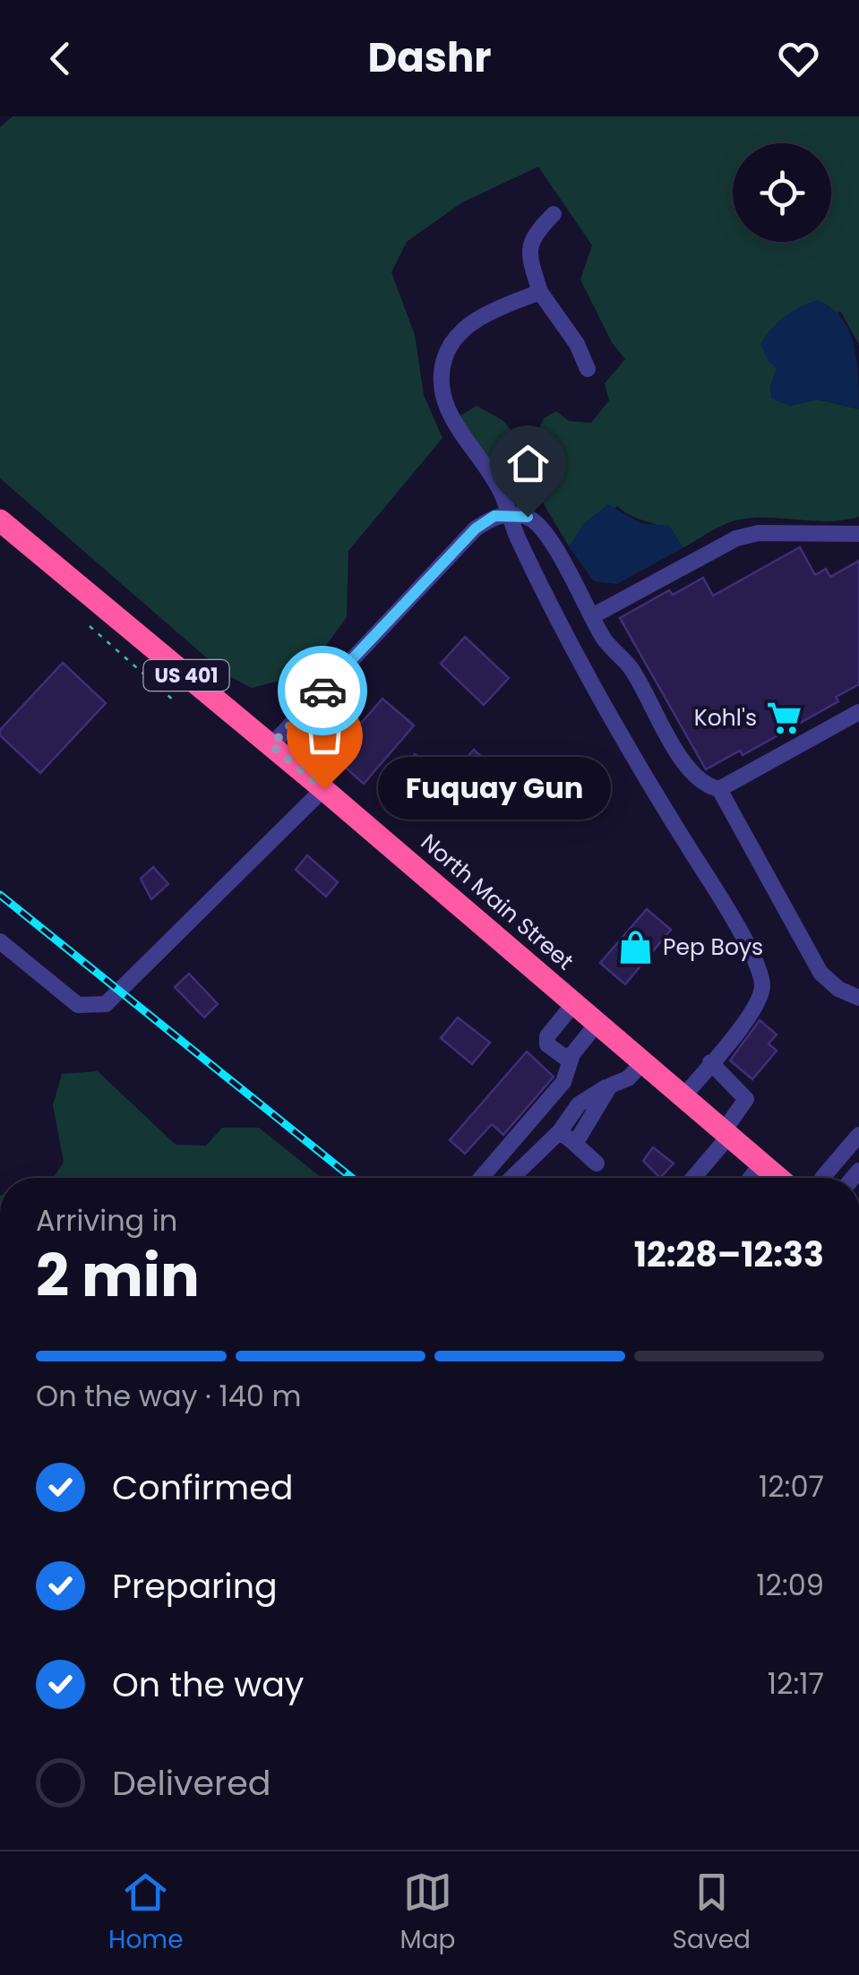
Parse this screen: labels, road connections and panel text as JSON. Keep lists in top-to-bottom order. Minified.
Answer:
{"streets":{"highway":["US 401","North Main Street"]},"places":{"supermarket":["Kohl's"],"other":["Fuquay Gun"],"shop":["Pep Boys"]},"page":{"header":"Dashr","bubble":"Fuquay Gun","heading":["2 min","Arriving in","12:28–12:33"],"bar":"On the way · 140 m","list":[["Confirmed","12:07"],["Preparing","12:09"],["On the way","12:17"],"Delivered"],"tabs":["Home","Map","Saved"]}}
